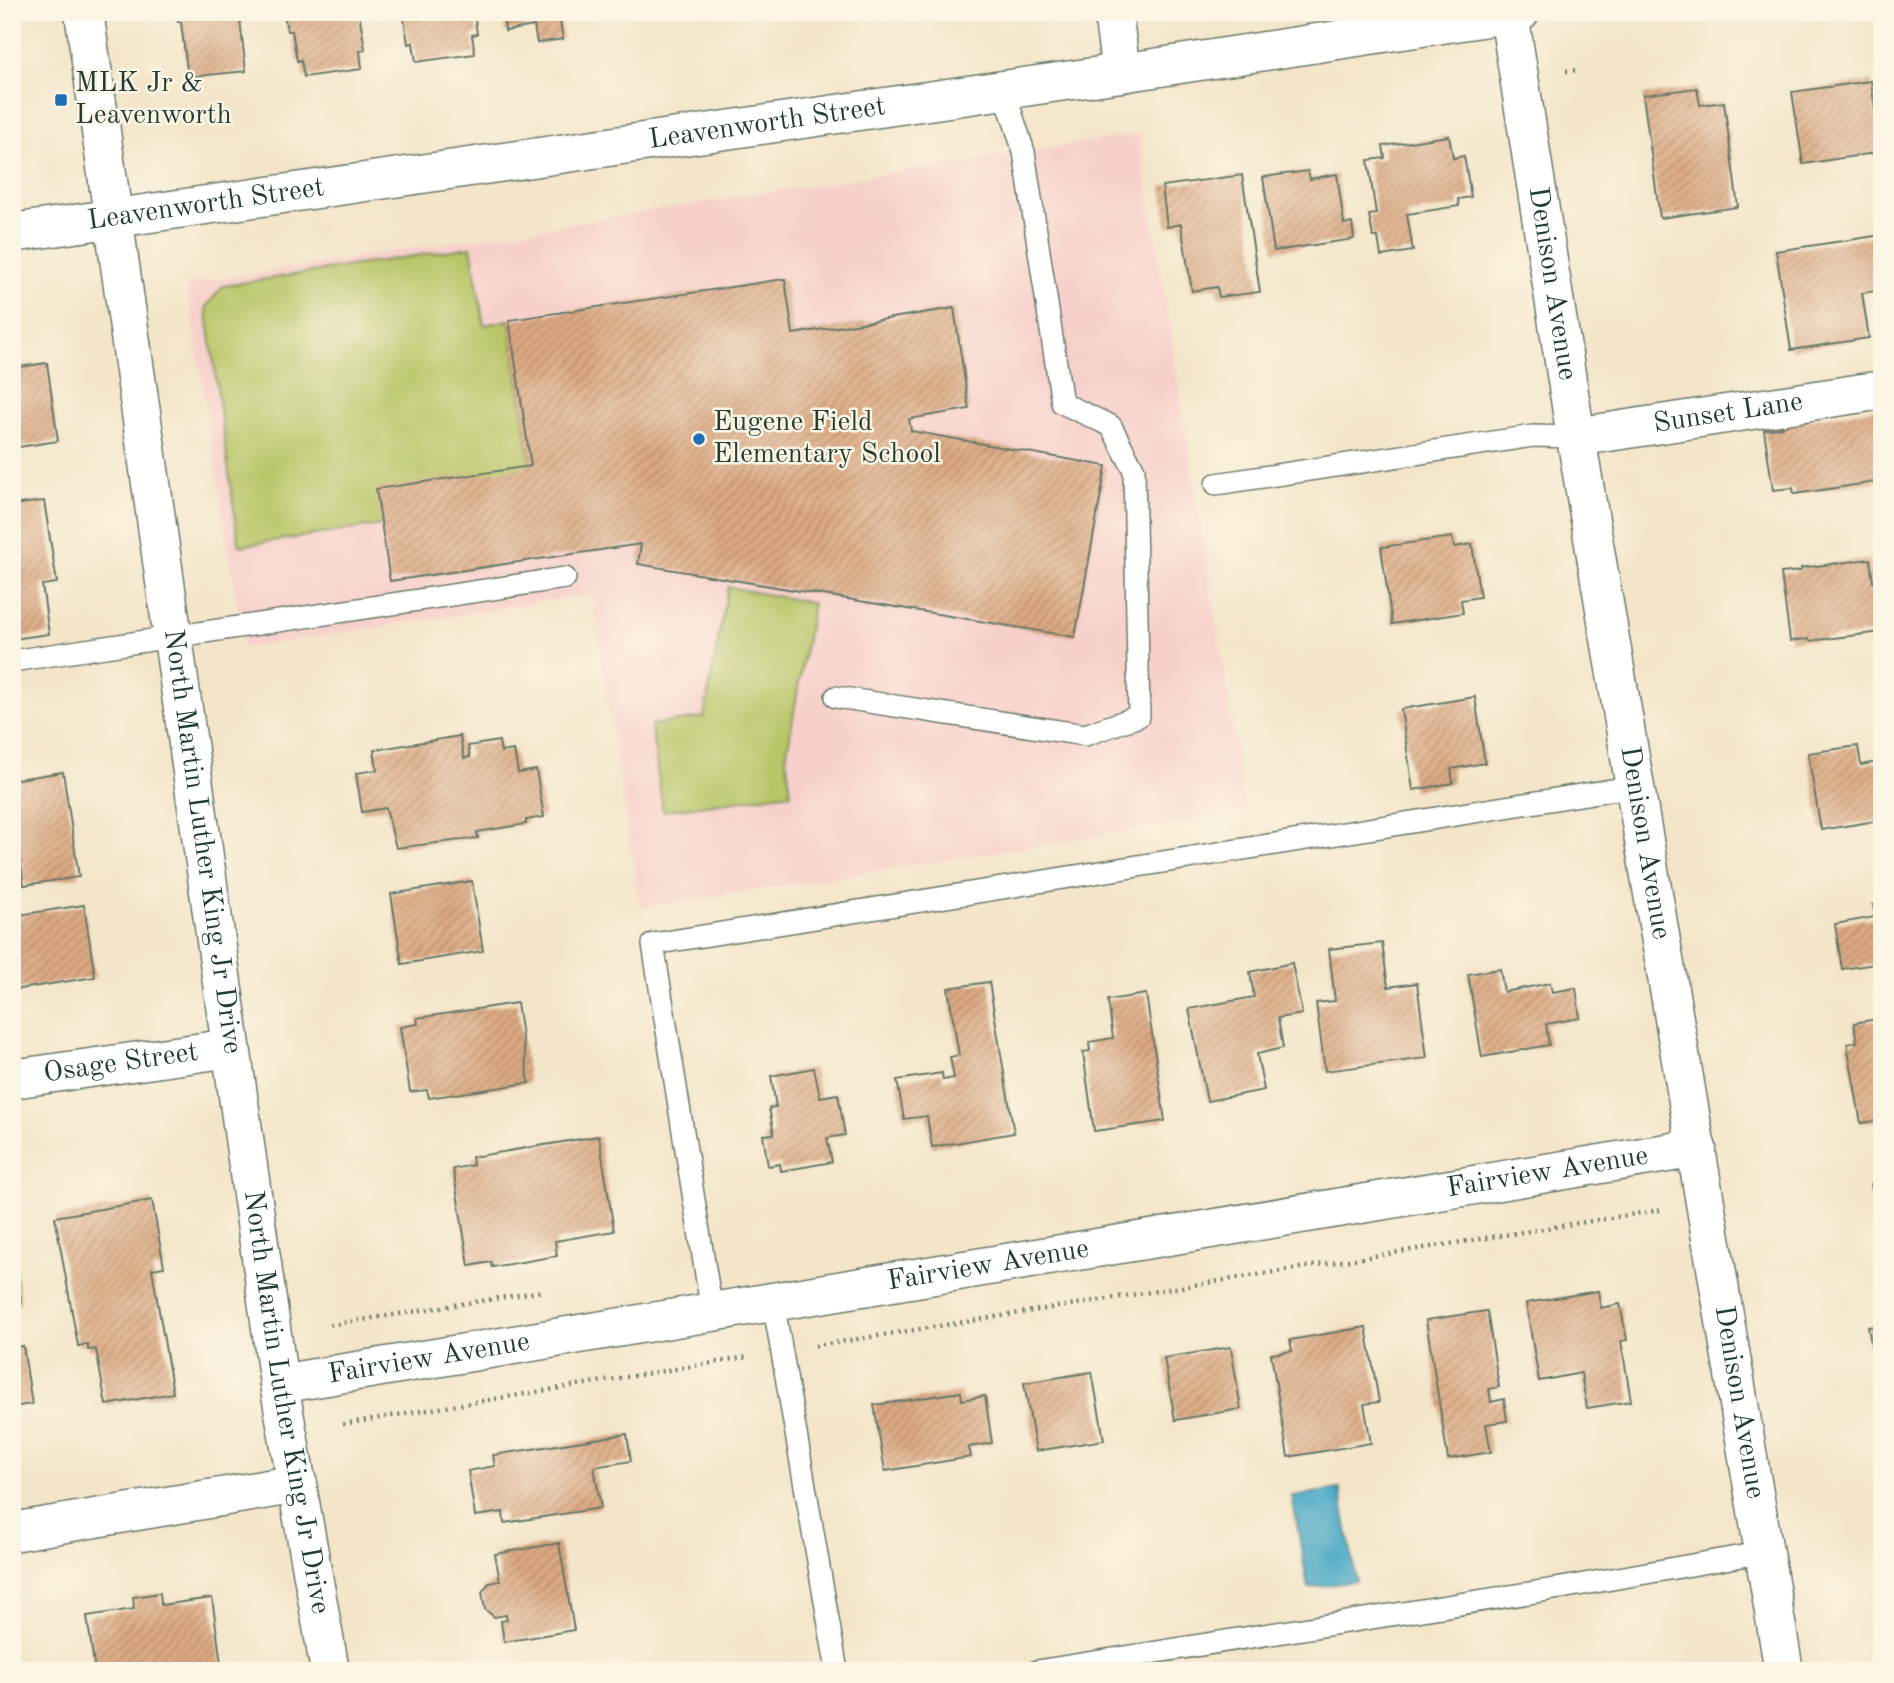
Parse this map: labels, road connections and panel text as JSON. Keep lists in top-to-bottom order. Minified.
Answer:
{"streets":{"street":["Leavenworth Street","Denison Avenue","Sunset Lane","North Martin Luther King Jr Drive","Osage Street","Fairview Avenue"]},"crossings":[["Leavenworth Street","Denison Avenue"],["Leavenworth Street","North Martin Luther King Jr Drive"],["Denison Avenue","Sunset Lane"],["Denison Avenue","Fairview Avenue"],["North Martin Luther King Jr Drive","Osage Street"],["North Martin Luther King Jr Drive","Fairview Avenue"]],"places":{"transit":["MLK Jr & Leavenworth"],"other":["Eugene Field Elementary School"]}}
